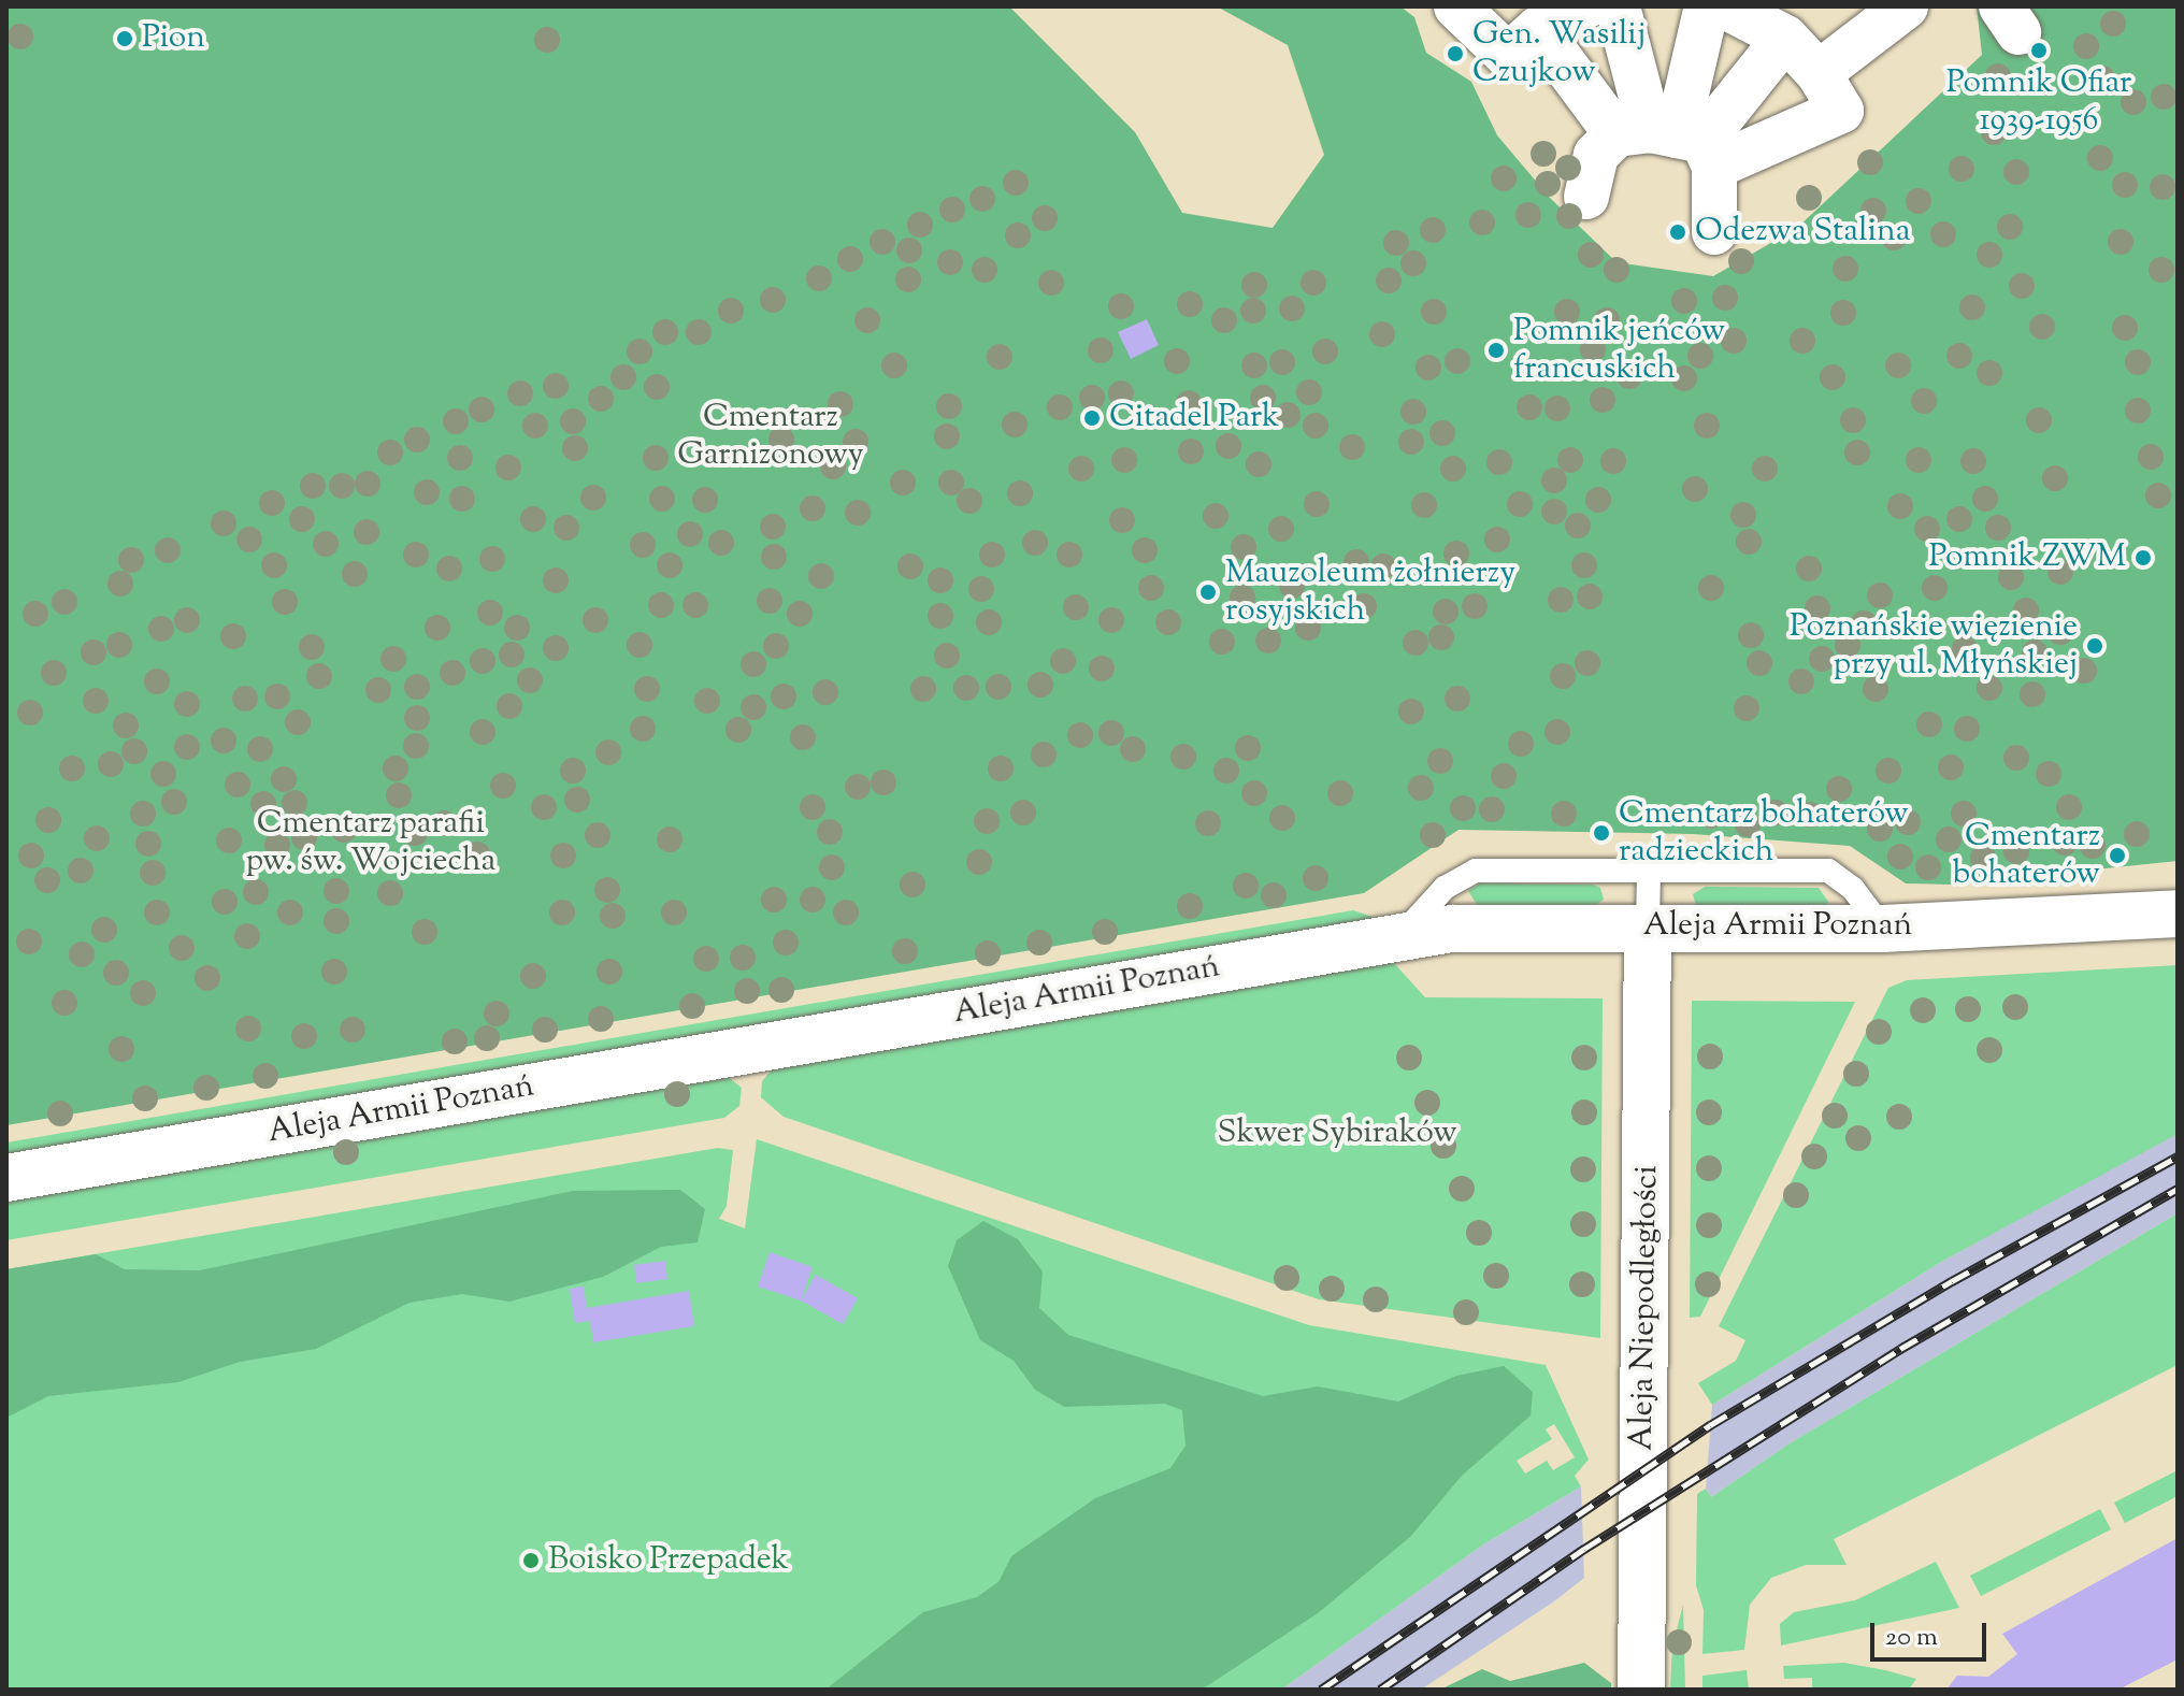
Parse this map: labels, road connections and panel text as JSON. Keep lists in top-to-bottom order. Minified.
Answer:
{"streets":{"street":["Aleja Armii Poznań","Aleja Niepodległości"]},"crossings":[["Aleja Armii Poznań","Aleja Niepodległości"]],"parks":["Cmentarz Garnizonowy","Cmentarz parafii pw. św. Wojciecha","Skwer Sybiraków"],"places":["Pion","Pomnik Ofiar 1939-1956","Gen. Wasilij Czujkow","Odezwa Stalina","Pomnik jeńców francuskich","Citadel Park","Pomnik ZWM","Mauzoleum żołnierzy rosyjskich","Poznańskie więzienie przy ul. Młyńskiej","Cmentarz bohaterów radzieckich","Cmentarz bohaterów","Boisko Przepadek"],"scale_bar":"20 m"}
